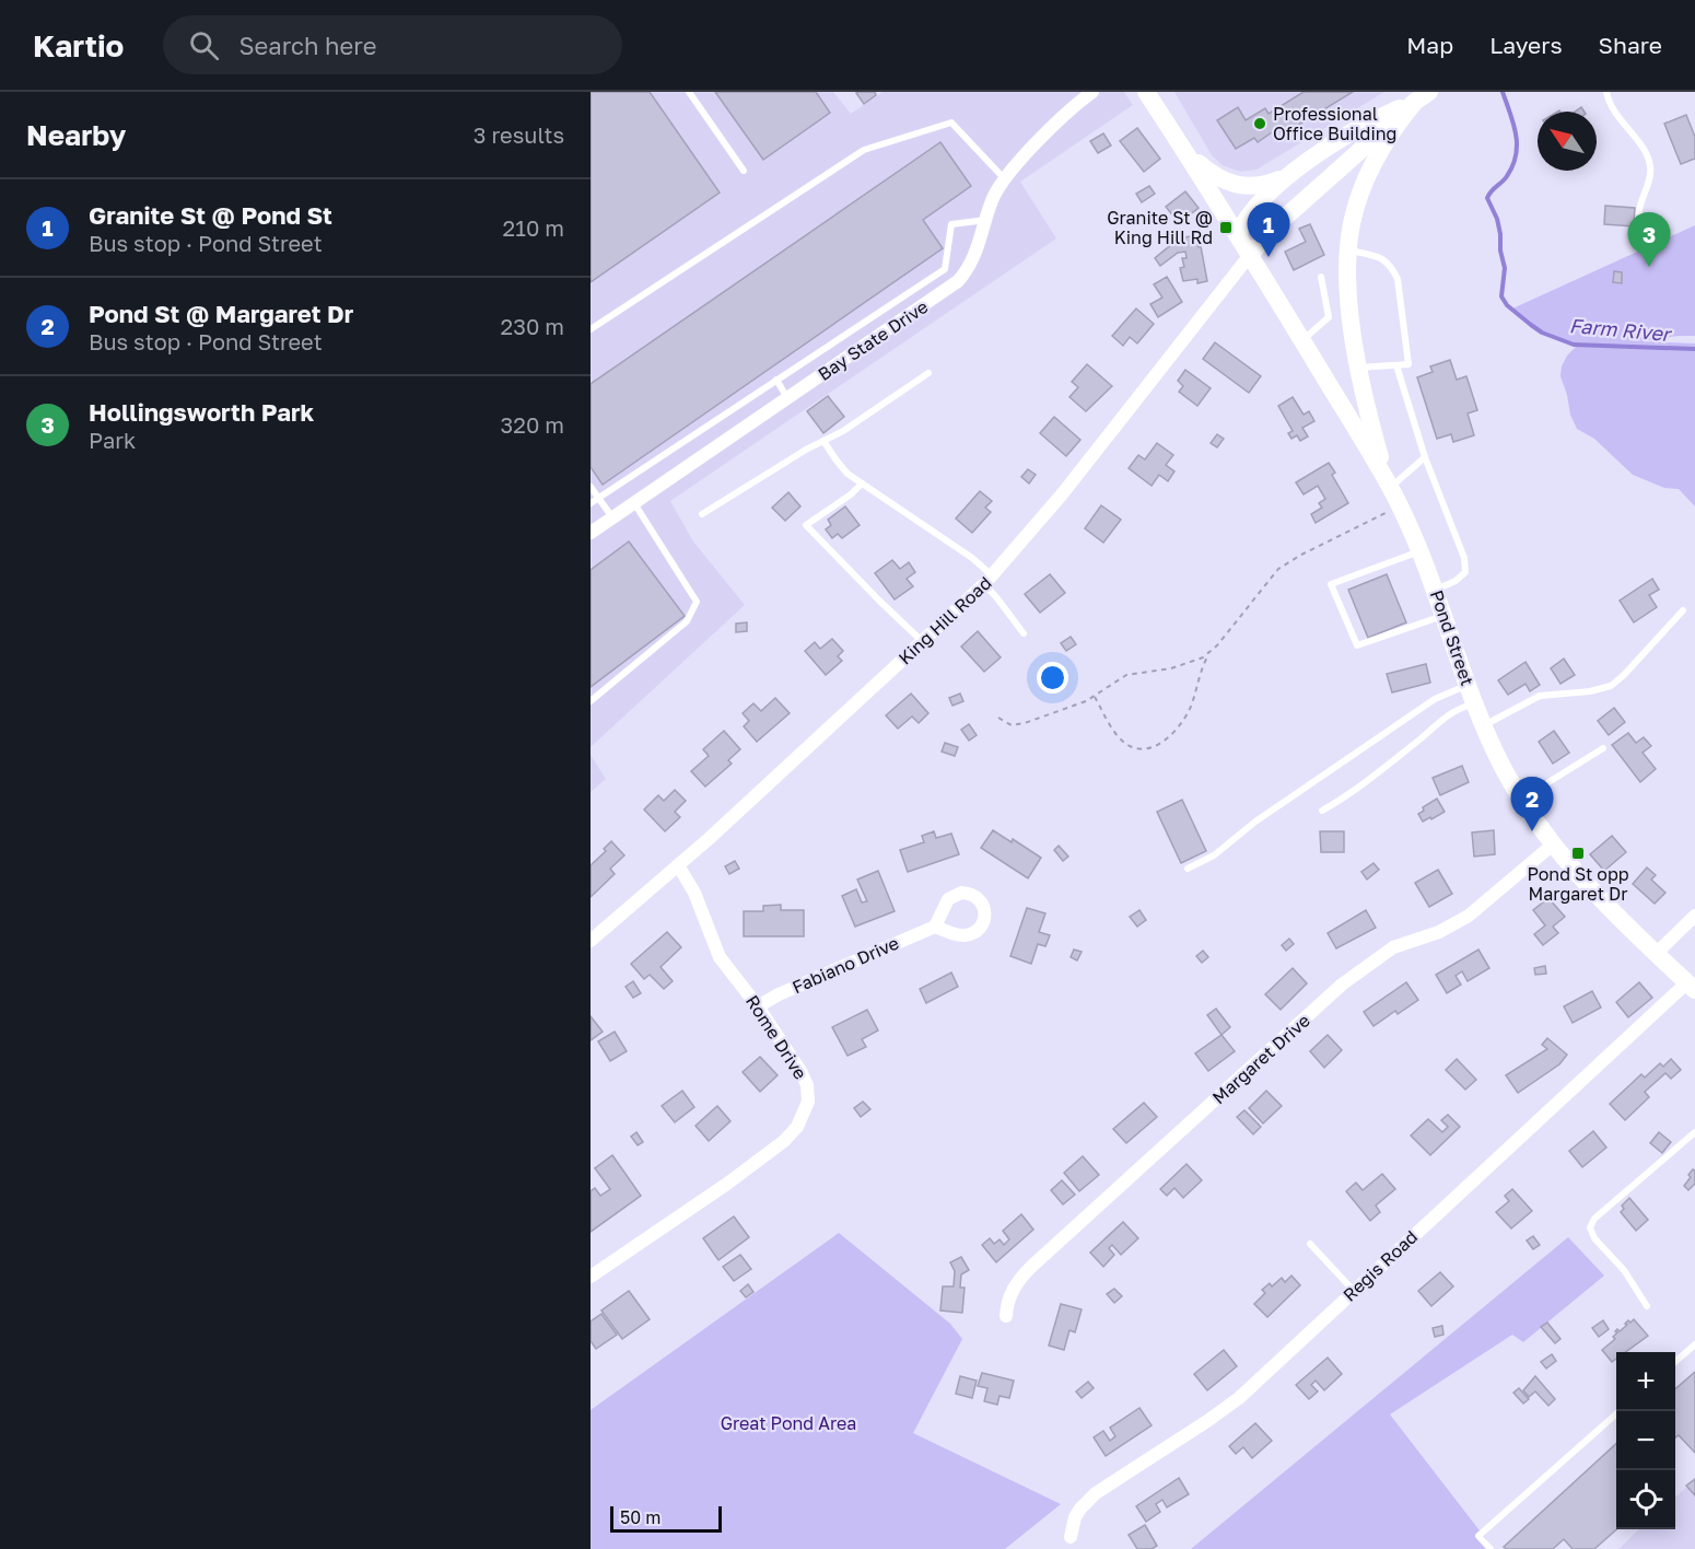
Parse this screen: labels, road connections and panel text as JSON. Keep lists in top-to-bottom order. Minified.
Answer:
{"streets":{"main road":["Pond Street"],"street":["Bay State Drive","King Hill Road","Fabiano Drive","Rome Drive","Margaret Drive","Regis Road"]},"crossings":[["King Hill Road","Pond Street"],["King Hill Road","Rome Drive"],["Pond Street","Margaret Drive"],["Pond Street","Regis Road"],["Fabiano Drive","Rome Drive"]],"water":["Farm River"],"parks":["Great Pond Area"],"places":{"other":["Professional Office Building"],"transit":["Granite St @ King Hill Rd","Pond St opp Margaret Dr"]},"scale_bar":"50 m","north":"top left","page":{"header":"Kartio","search":"Search here","nav":["Map","Layers","Share"],"heading":["Nearby","3 results"],"list":[{"mark":"1","name":"Granite St @ Pond St","note":"Bus stop · Pond Street","value":"210 m"},{"mark":"2","name":"Pond St @ Margaret Dr","note":"Bus stop · Pond Street","value":"230 m"},{"mark":"3","name":"Hollingsworth Park","note":"Park","value":"320 m"}],"pins":["1","3","2"],"map_buttons":["+","−"],"scale":"50 m"}}
